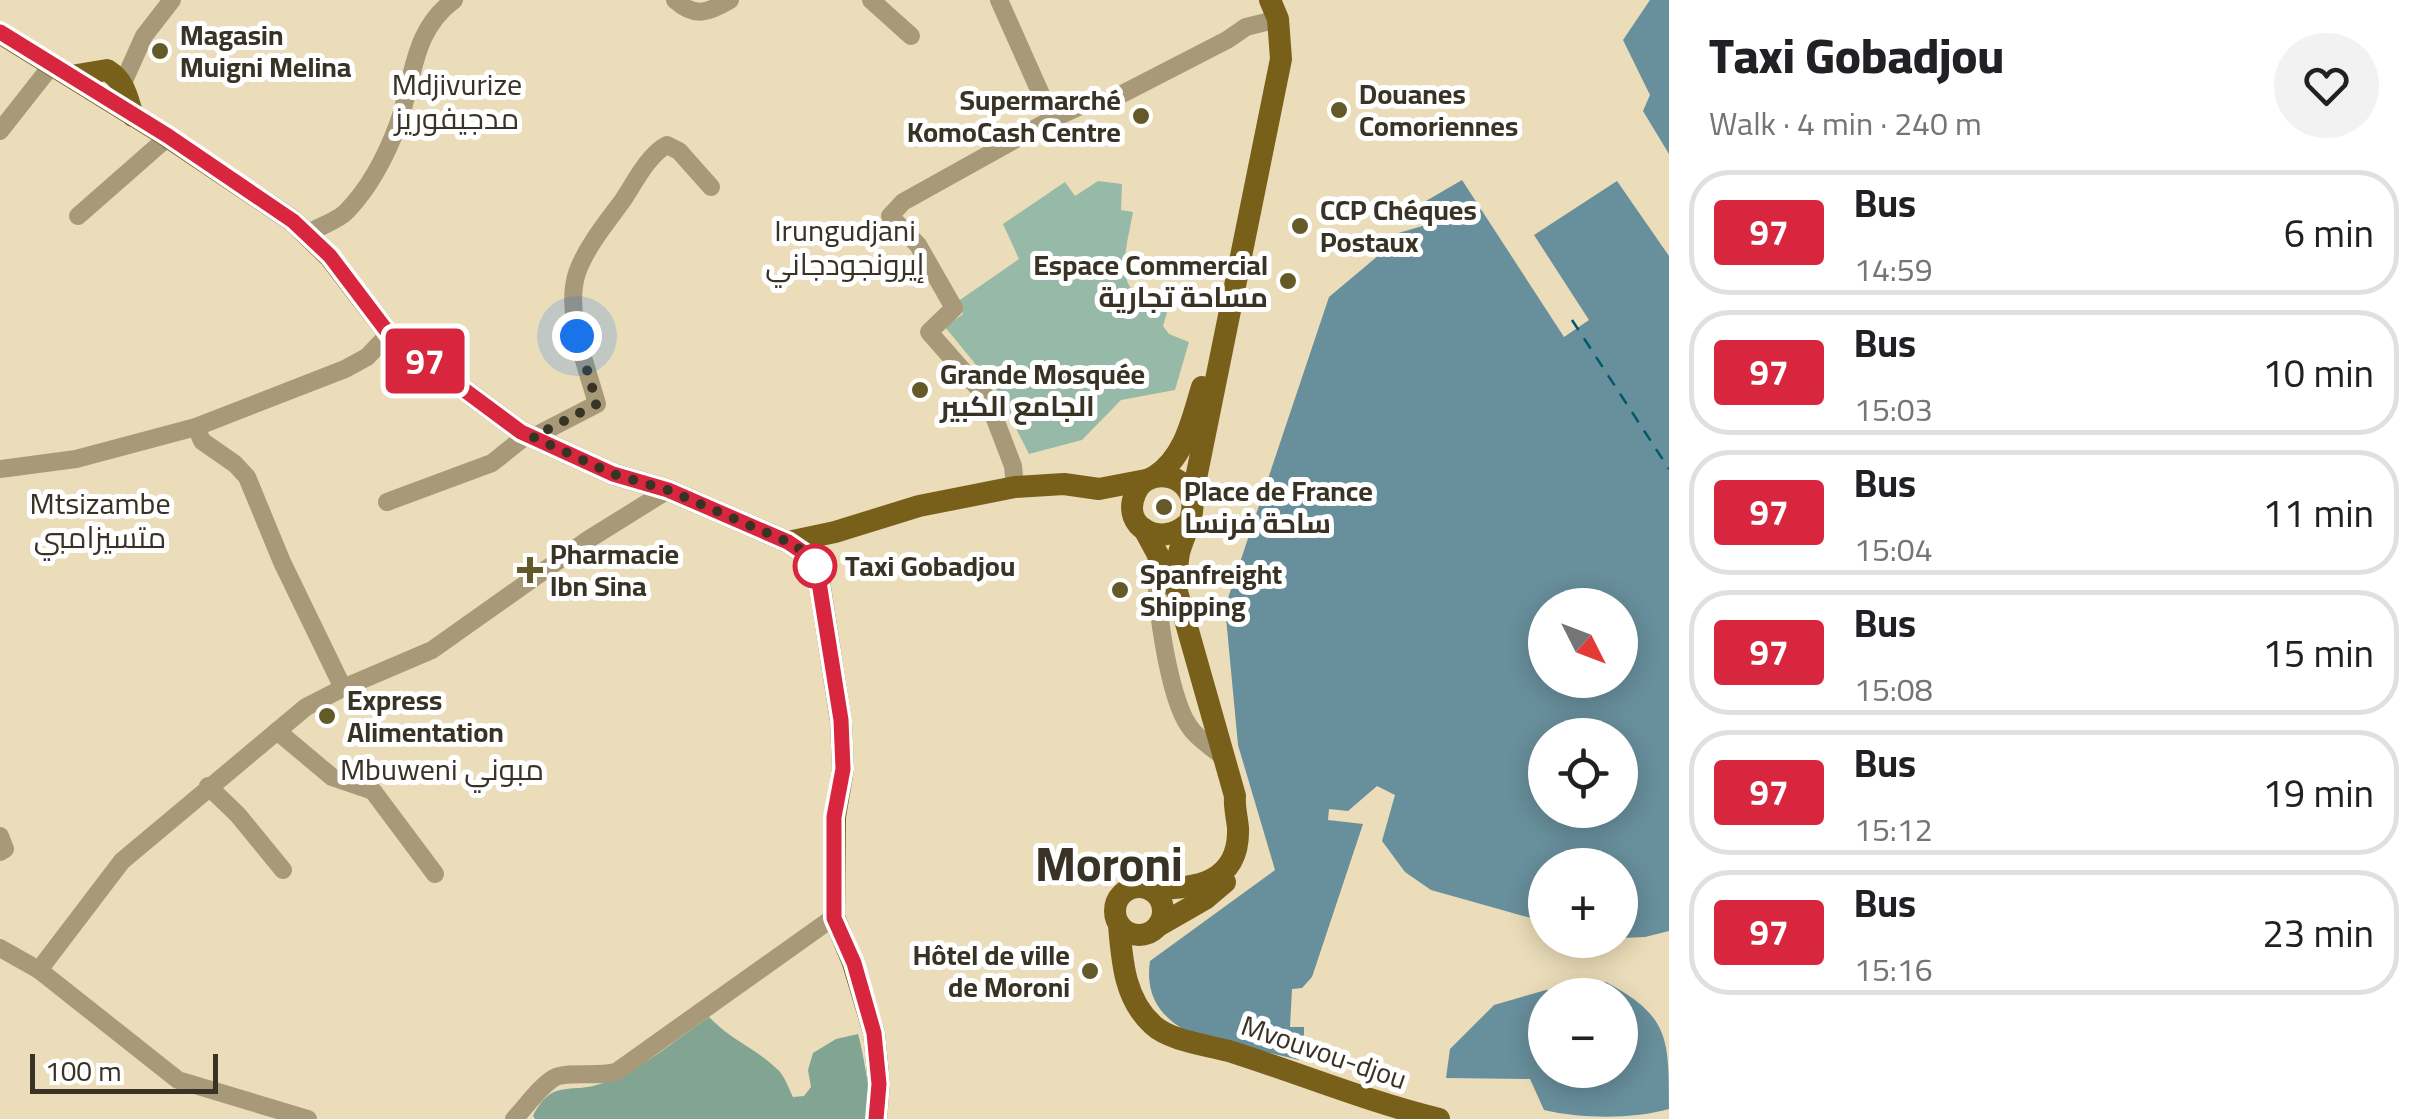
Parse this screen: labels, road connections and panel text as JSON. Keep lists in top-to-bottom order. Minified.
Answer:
{"streets":{"main road":["Mvouvou-djou"]},"districts":["Mdjivurize مدجيفوريز","Irungudjani إيرونجودجاني","Mtsizambe متسيزامبي","Mbuweni مبوني","Moroni"],"places":{"other":["Magasin Muigni Melina","Douanes Comoriennes","Supermarché KomoCash Centre","CCP Chéques Postaux","Espace Commercial مساحة تجارية","Grande Mosquée الجامع الكبير","Place de France ساحة فرنسا","Taxi Gobadjou","Spanfreight Shipping","Express Alimentation","Hôtel de ville de Moroni"],"health":["Pharmacie Ibn Sina"]},"lines":["bus line 97"],"scale_bar":"100 m","north":"bottom right","page":{"on_map":"97","heading":["Taxi Gobadjou","Walk · 4 min · 240 m"],"list":[{"mark":"97","name":"Bus","note":"14:59","value":"6 min"},{"mark":"97","name":"Bus","note":"15:03","value":"10 min"},{"mark":"97","name":"Bus","note":"15:04","value":"11 min"},{"mark":"97","name":"Bus","note":"15:08","value":"15 min"},{"mark":"97","name":"Bus","note":"15:12","value":"19 min"},{"mark":"97","name":"Bus","note":"15:16","value":"23 min"}],"map_buttons":["+","−"],"scale":"100 m"}}
